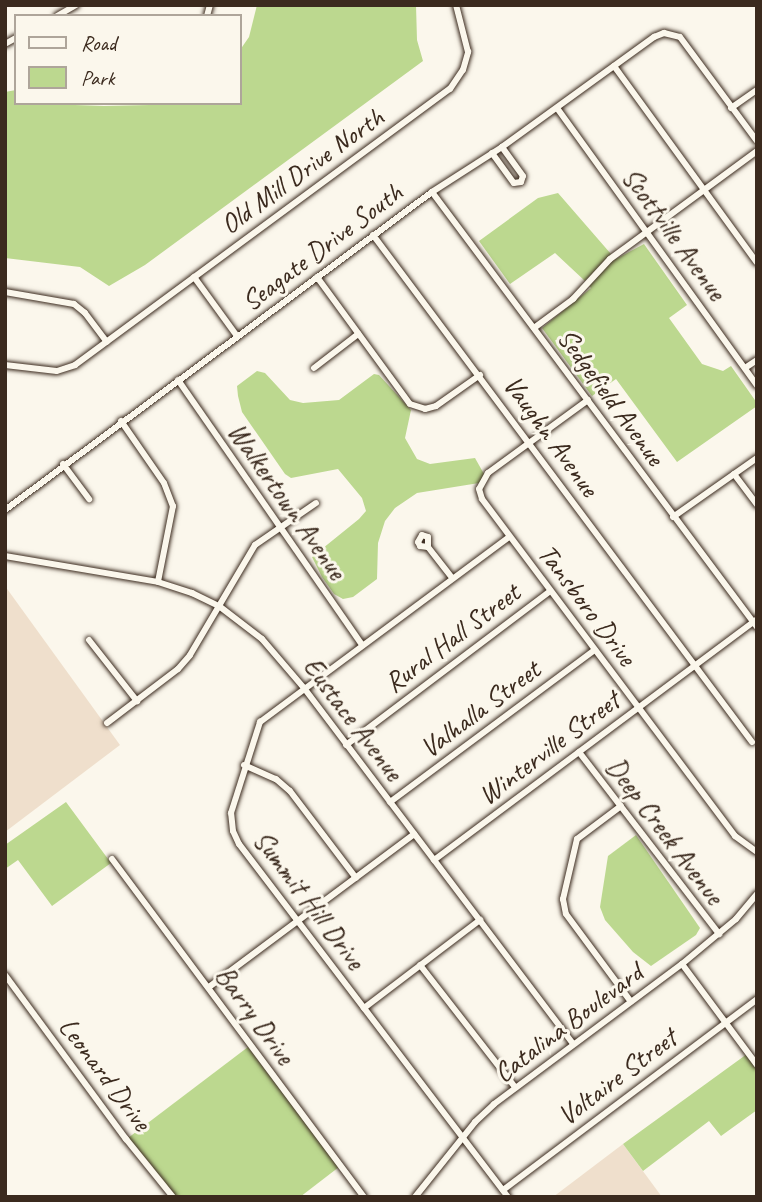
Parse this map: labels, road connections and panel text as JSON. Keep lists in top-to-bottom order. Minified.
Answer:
{"streets":{"street":["Old Mill Drive North","Scottville Avenue","Seagate Drive South","Sedgefield Avenue","Vaughn Avenue","Walkertown Avenue","Tansboro Drive","Rural Hall Street","Valhalla Street","Eustace Avenue","Winterville Street","Deep Creek Avenue","Summit Hill Drive","Barry Drive","Catalina Boulevard","Leonard Drive","Voltaire Street"]},"crossings":[["Scottville Avenue","Seagate Drive South"],["Seagate Drive South","Sedgefield Avenue"],["Seagate Drive South","Vaughn Avenue"],["Seagate Drive South","Walkertown Avenue"],["Sedgefield Avenue","Tansboro Drive"],["Sedgefield Avenue","Winterville Street"],["Vaughn Avenue","Tansboro Drive"],["Vaughn Avenue","Winterville Street"],["Walkertown Avenue","Summit Hill Drive"],["Tansboro Drive","Rural Hall Street"],["Tansboro Drive","Valhalla Street"],["Tansboro Drive","Winterville Street"],["Tansboro Drive","Summit Hill Drive"],["Rural Hall Street","Eustace Avenue"],["Valhalla Street","Eustace Avenue"],["Eustace Avenue","Winterville Street"],["Eustace Avenue","Summit Hill Drive"],["Eustace Avenue","Catalina Boulevard"],["Winterville Street","Deep Creek Avenue"],["Deep Creek Avenue","Catalina Boulevard"],["Summit Hill Drive","Catalina Boulevard"],["Summit Hill Drive","Voltaire Street"]],"legend":["Road","Park"]}
